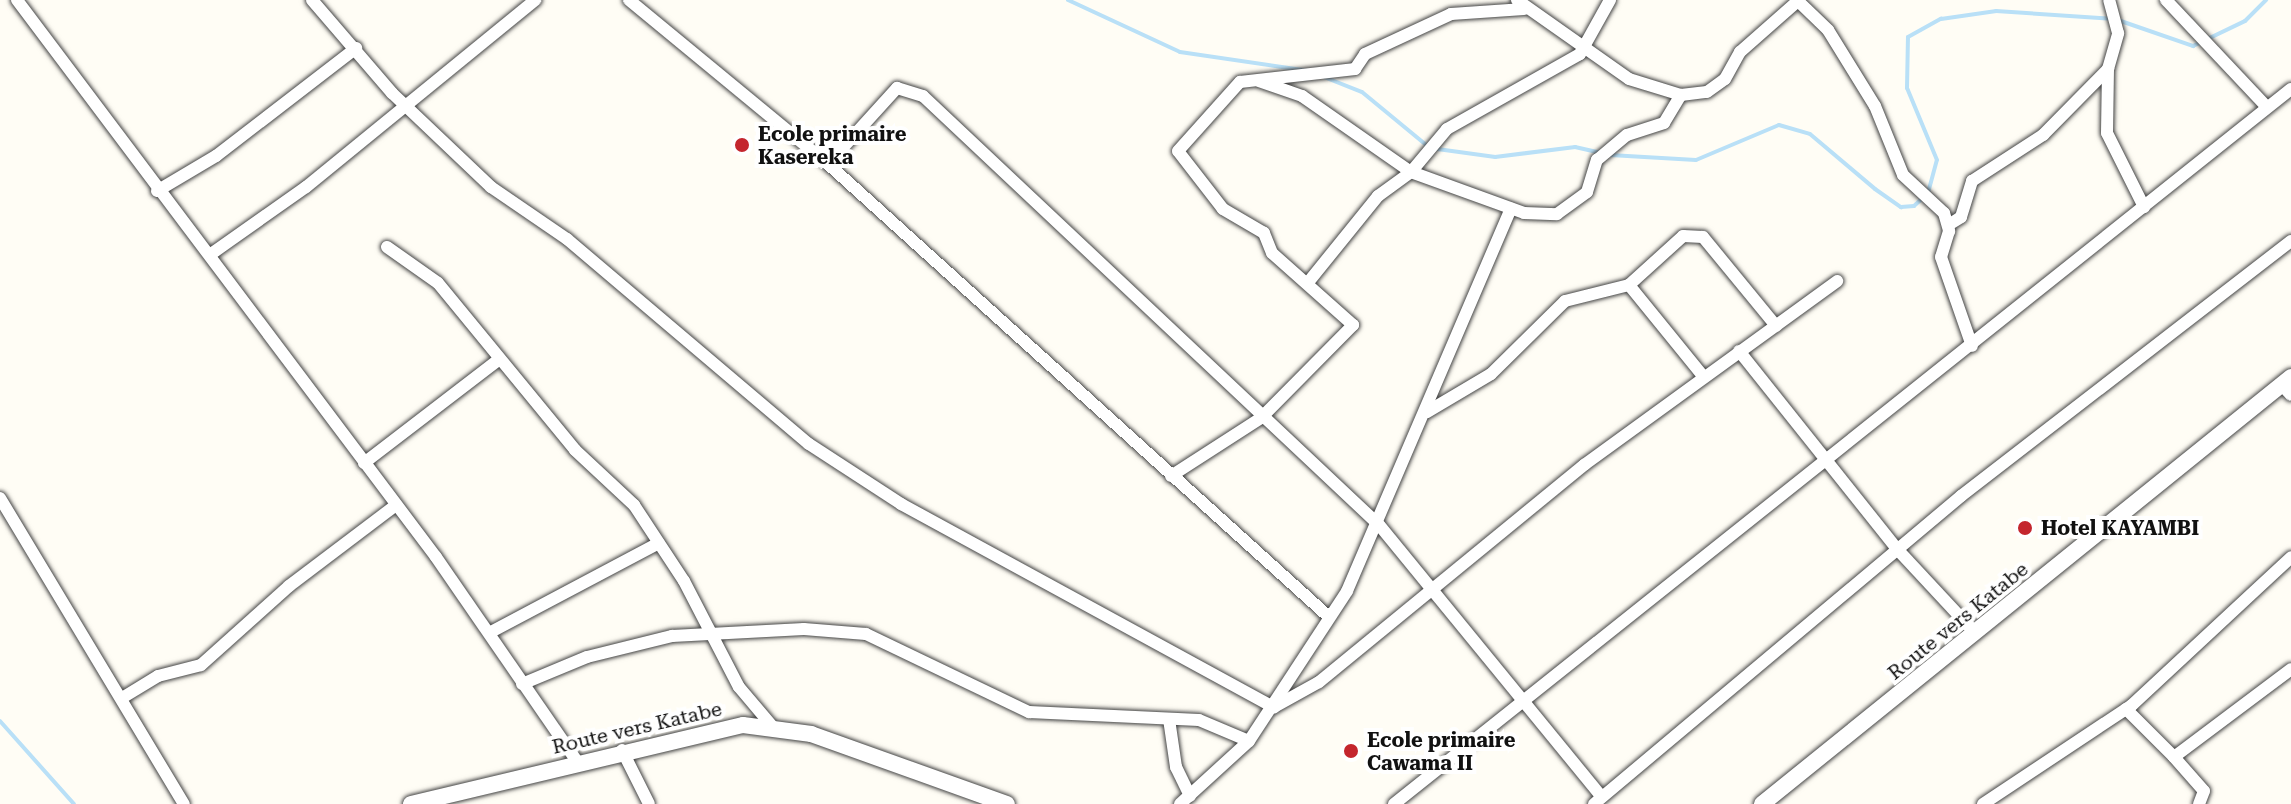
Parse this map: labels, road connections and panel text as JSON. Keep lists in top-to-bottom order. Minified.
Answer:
{"streets":{"street":["Route vers Katabe"]},"places":["Ecole primaire Kasereka","Hotel KAYAMBI","Ecole primaire Cawama II"]}
